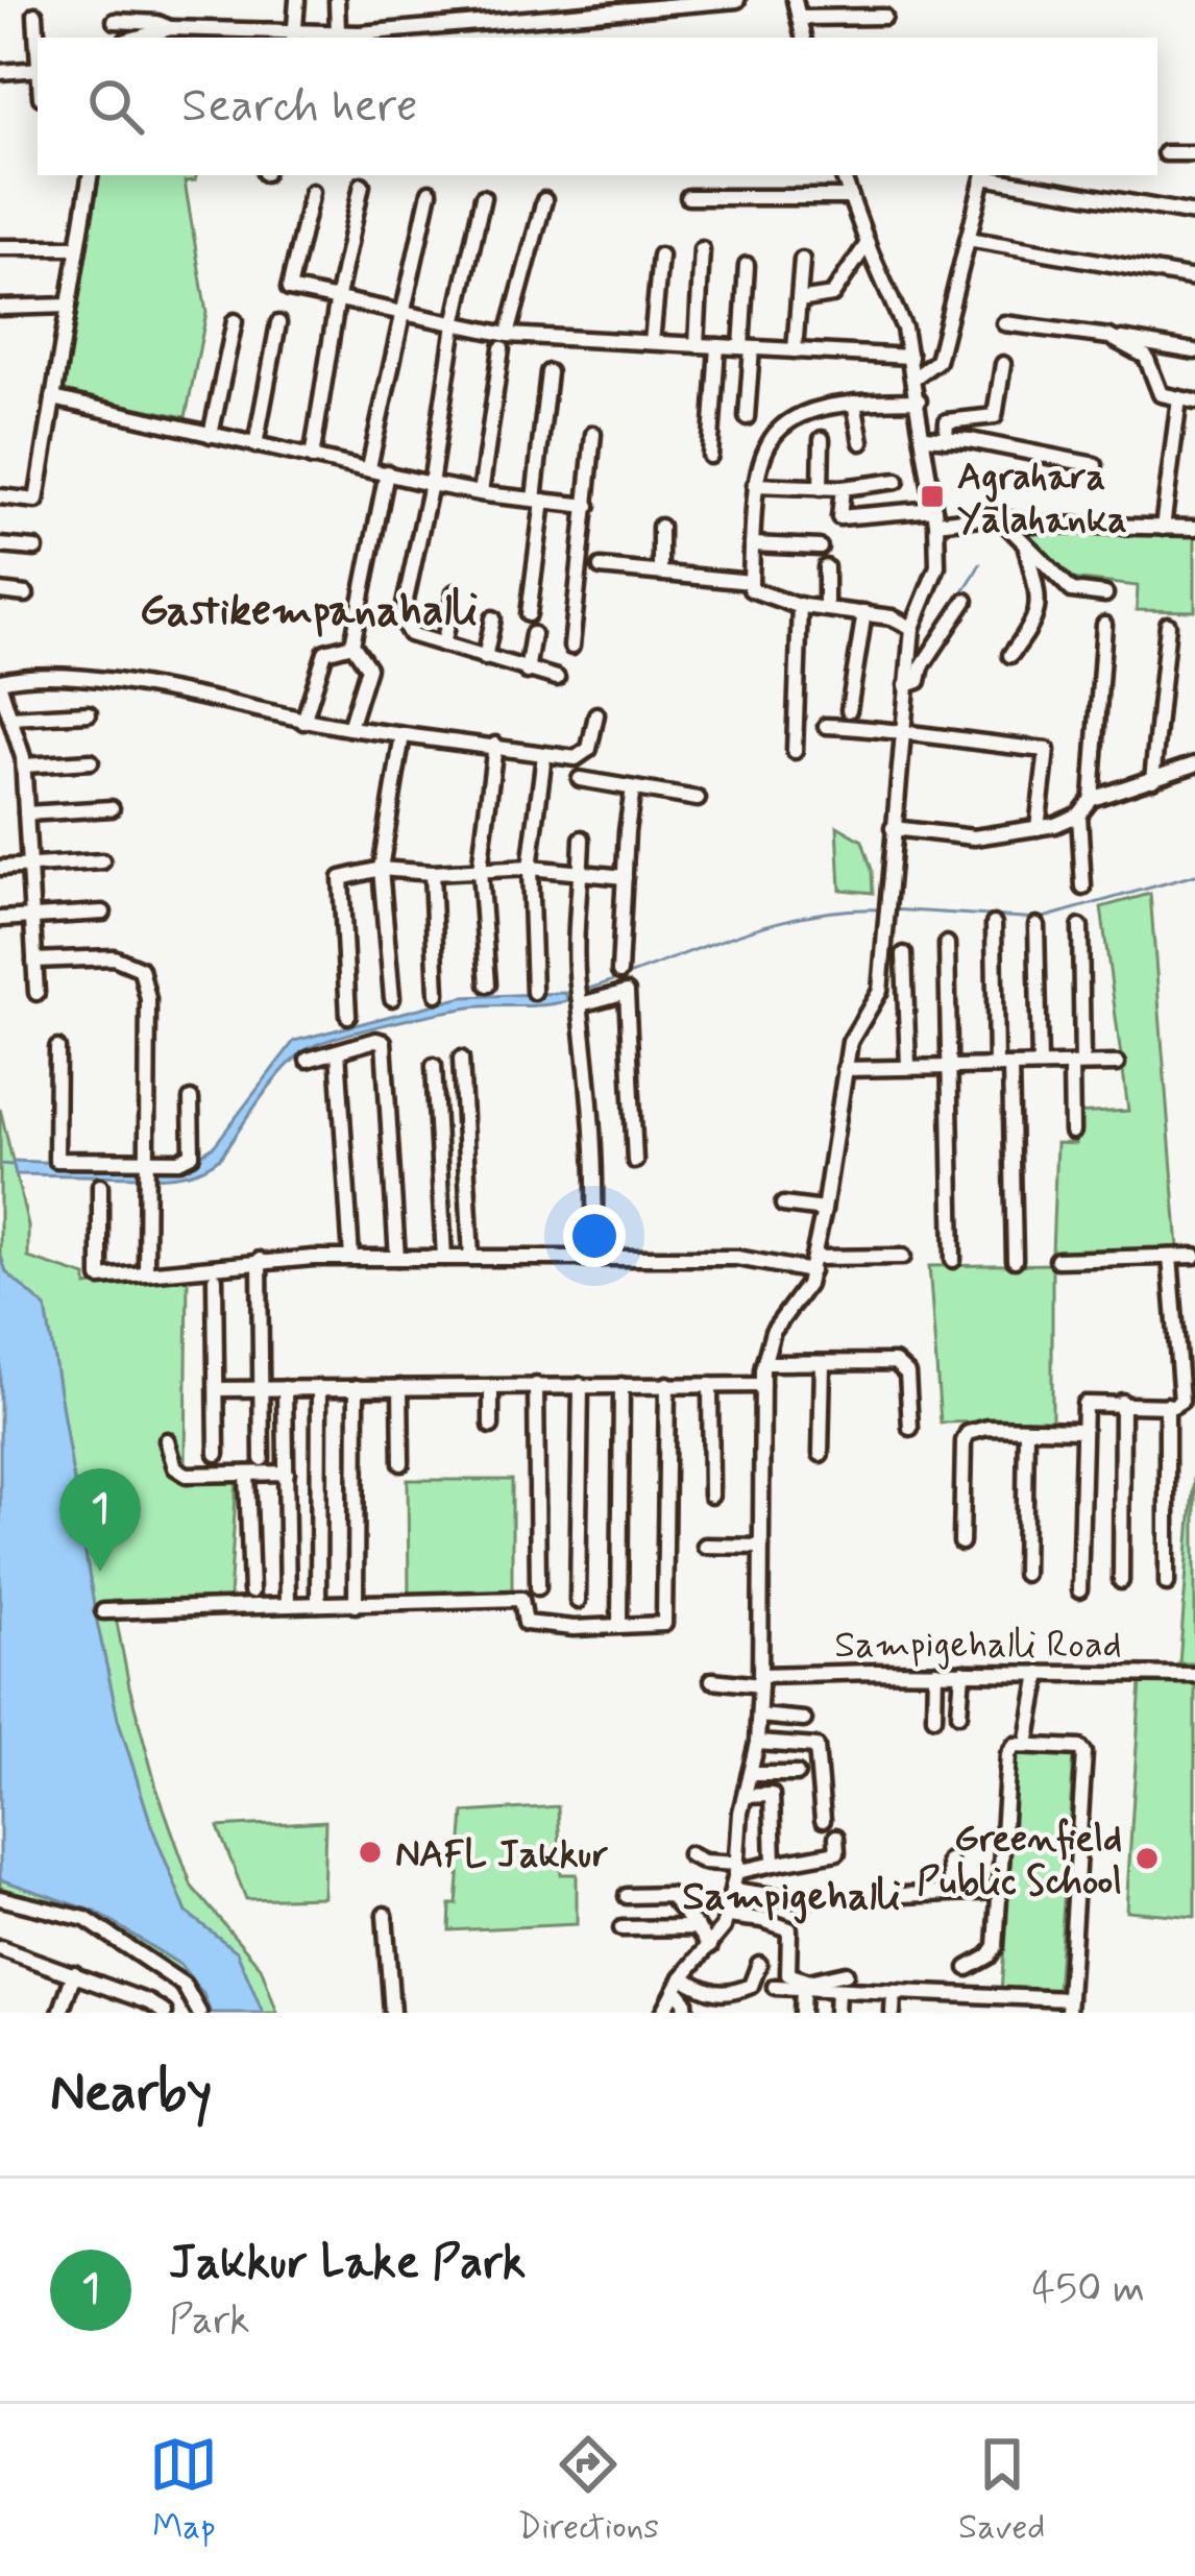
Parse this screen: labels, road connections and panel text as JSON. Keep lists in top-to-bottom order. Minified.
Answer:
{"streets":{"street":["Sampigehalli Road"]},"districts":["Gastikempanahalli","Sampigehalli"],"places":{"transit":["Agrahara Yalahanka"],"other":["NAFL Jakkur","Greenfield Public School"]},"page":{"search":"Search here","pins":"1","heading":"Nearby","list":[{"mark":"1","name":"Jakkur Lake Park","note":"Park","value":"450 m"}],"nav":["Map","Directions","Saved"]}}
